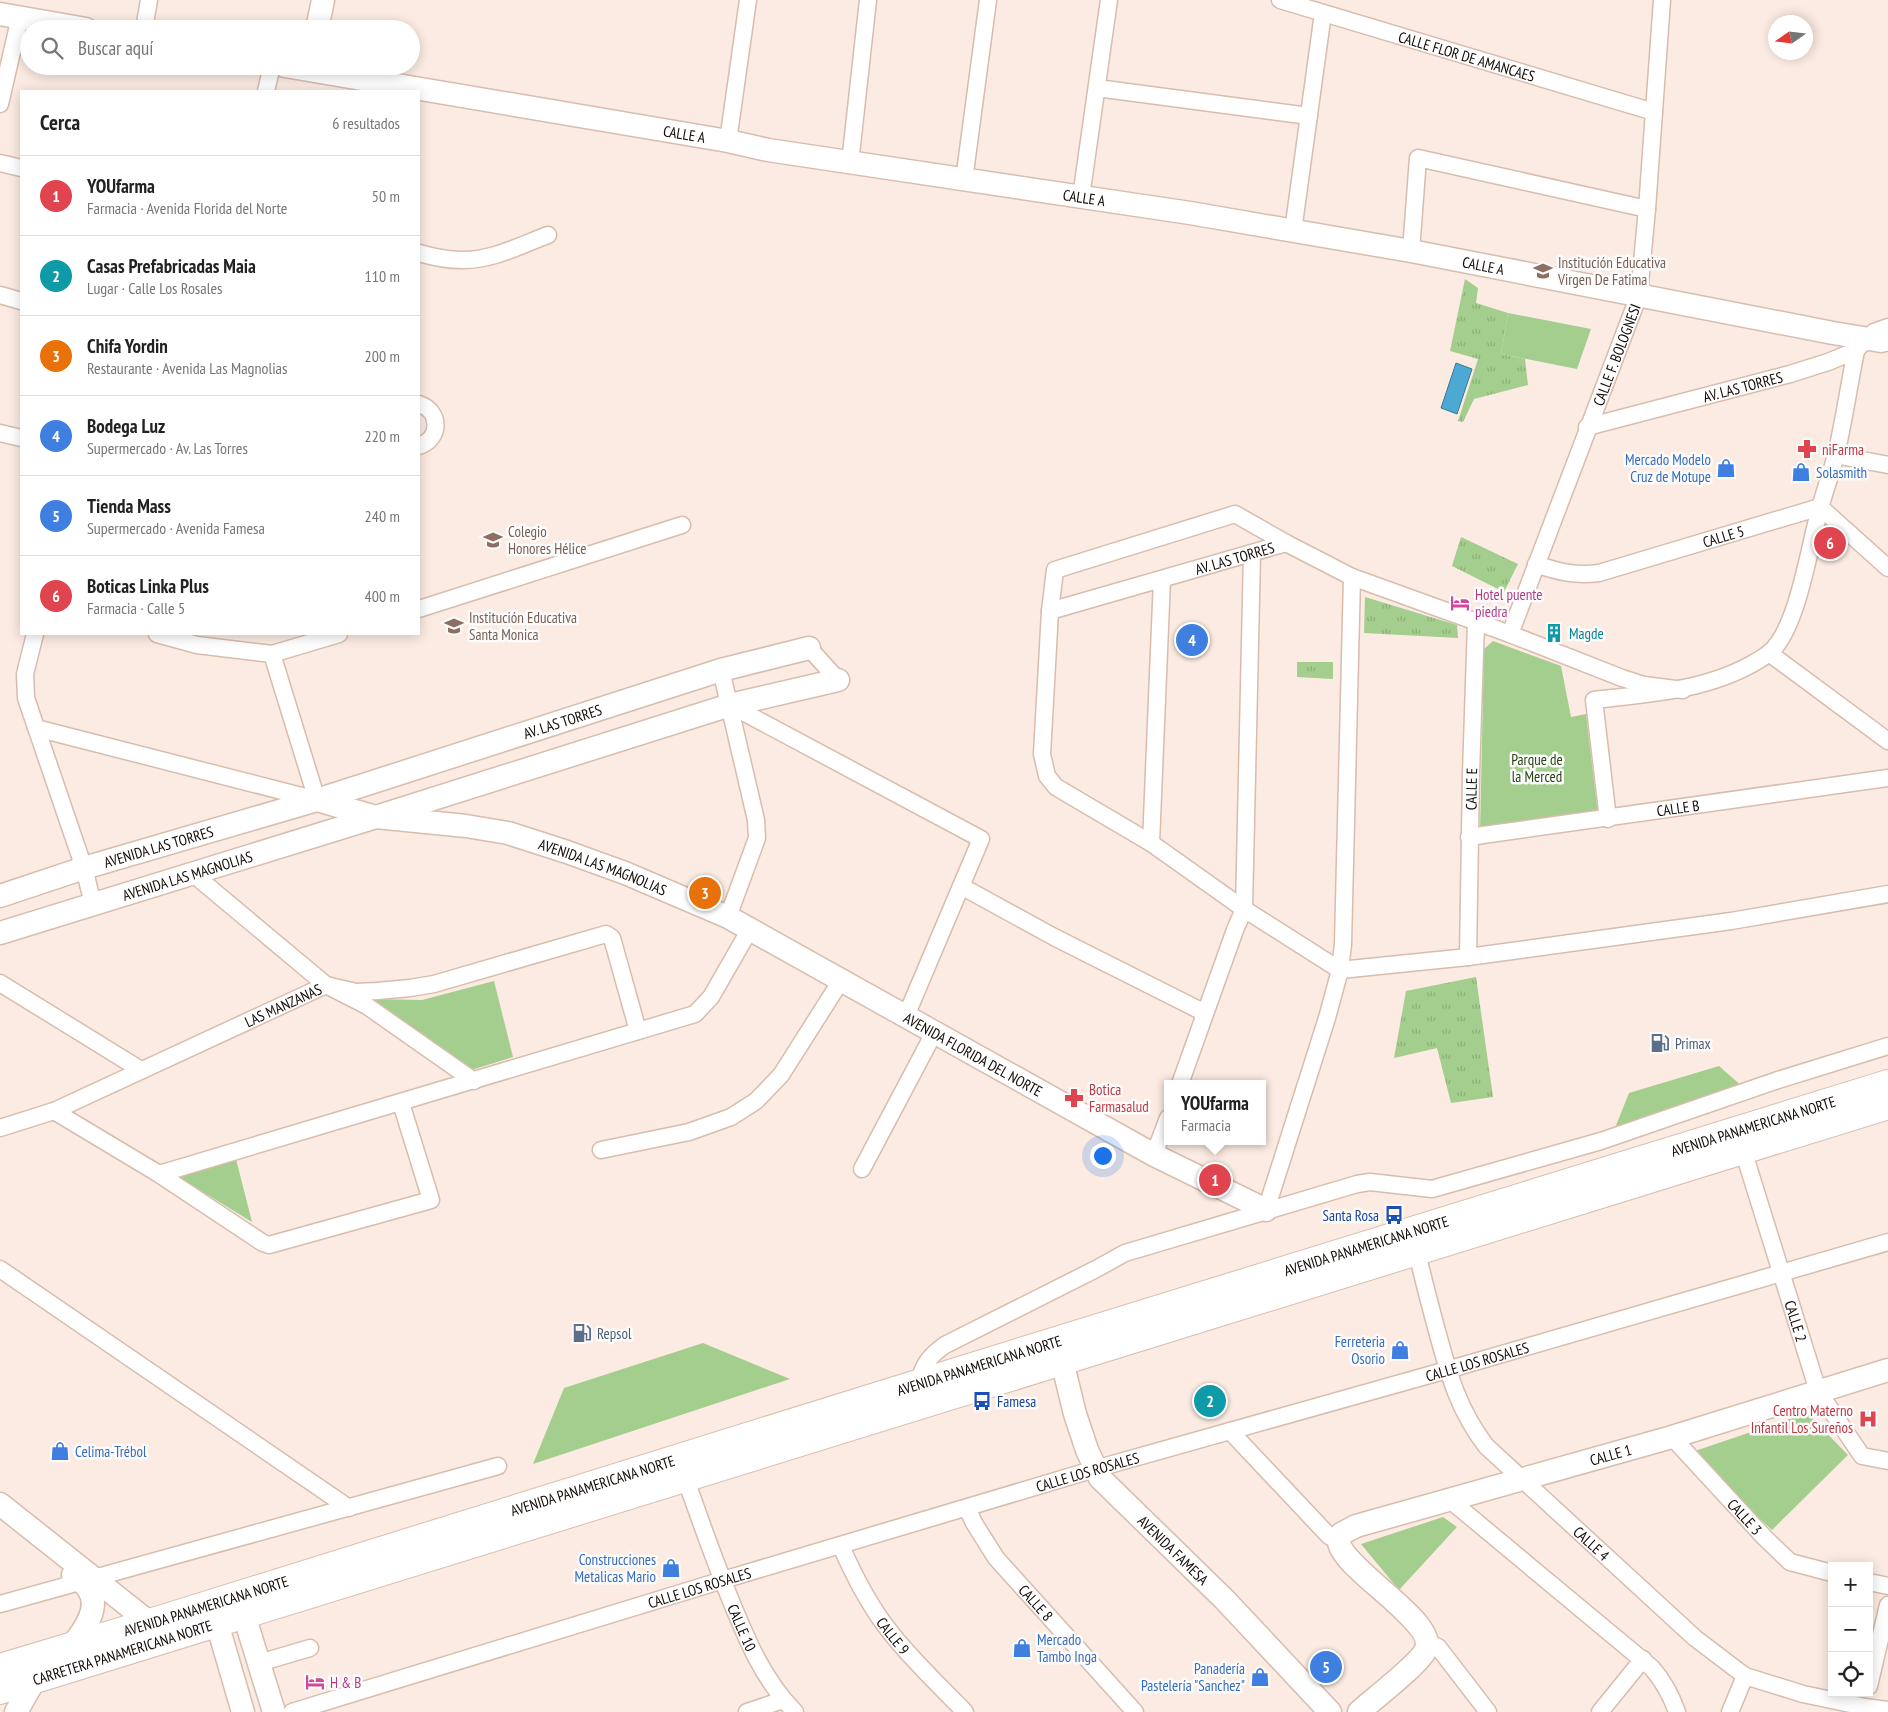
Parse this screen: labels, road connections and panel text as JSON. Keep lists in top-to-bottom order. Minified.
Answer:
{"streets":{"highway":["AVENIDA PANAMERICANA NORTE","CARRETERA PANAMERICANA NORTE"],"street":["CALLE FLOR DE AMANCAES","CALLE A","CALLE F. BOLOGNESI","AV. LAS TORRES","CALLE 5","CALLE E","CALLE B","AVENIDA LAS TORRES","AVENIDA LAS MAGNOLIAS","LAS MANZANAS","AVENIDA FLORIDA DEL NORTE","CALLE 2","CALLE LOS ROSALES","CALLE 1","CALLE 3","CALLE 4","AVENIDA FAMESA","CALLE 8","CALLE 10","CALLE 9"]},"crossings":[["CALLE FLOR DE AMANCAES","CALLE F. BOLOGNESI"],["CALLE A","CALLE F. BOLOGNESI"],["CALLE A","AV. LAS TORRES"],["CALLE F. BOLOGNESI","AV. LAS TORRES"],["CALLE F. BOLOGNESI","CALLE 5"],["AV. LAS TORRES","AVENIDA LAS TORRES"],["AV. LAS TORRES","AVENIDA LAS MAGNOLIAS"],["CALLE E","CALLE B"],["AVENIDA LAS TORRES","AVENIDA LAS MAGNOLIAS"],["AVENIDA LAS MAGNOLIAS","AVENIDA FLORIDA DEL NORTE"],["AVENIDA PANAMERICANA NORTE","CALLE 2"],["AVENIDA PANAMERICANA NORTE","CALLE 4"],["AVENIDA PANAMERICANA NORTE","AVENIDA FAMESA"],["AVENIDA PANAMERICANA NORTE","CALLE 10"],["AVENIDA PANAMERICANA NORTE","CARRETERA PANAMERICANA NORTE"],["CALLE 2","CALLE LOS ROSALES"],["CALLE 2","CALLE 1"],["CALLE LOS ROSALES","CALLE 4"],["CALLE LOS ROSALES","AVENIDA FAMESA"],["CALLE LOS ROSALES","CALLE 8"],["CALLE LOS ROSALES","CALLE 10"],["CALLE LOS ROSALES","CALLE 9"],["CALLE 1","CALLE 3"],["CALLE 1","CALLE 4"]],"parks":["Parque de la Merced"],"places":{"school or university":["Institución Educativa Virgen De Fatima","Colegio Honores Hélice","Institución Educativa Santa Monica"],"pharmacy":["niFarma","Botica Farmasalud"],"shop":["Mercado Modelo Cruz de Motupe","Solasmith","Ferreteria Osorio","Celima-Trébol","Construcciones Metalicas Mario","Mercado Tambo Inga","Panadería Pastelería \"Sanchez\""],"hotel":["Hotel puente piedra","H & B"],"building":["Magde"],"fuel station":["Primax","Repsol"],"bus stop":["Santa Rosa","Famesa"],"hospital":["Centro Materno Infantil Los Sureños"]},"north":"left","page":{"search":"Buscar aquí","heading":["Cerca","6 resultados"],"list":[{"mark":"1","name":"YOUfarma","note":"Farmacia · Avenida Florida del Norte","value":"50 m"},{"mark":"2","name":"Casas Prefabricadas Maia","note":"Lugar · Calle Los Rosales","value":"110 m"},{"mark":"3","name":"Chifa Yordin","note":"Restaurante · Avenida Las Magnolias","value":"200 m"},{"mark":"4","name":"Bodega Luz","note":"Supermercado · Av. Las Torres","value":"220 m"},{"mark":"5","name":"Tienda Mass","note":"Supermercado · Avenida Famesa","value":"240 m"},{"mark":"6","name":"Boticas Linka Plus","note":"Farmacia · Calle 5","value":"400 m"}],"pins":["6","4","3","1","2","5"],"popup":["YOUfarma","Farmacia"],"map_buttons":["+","−"]}}
